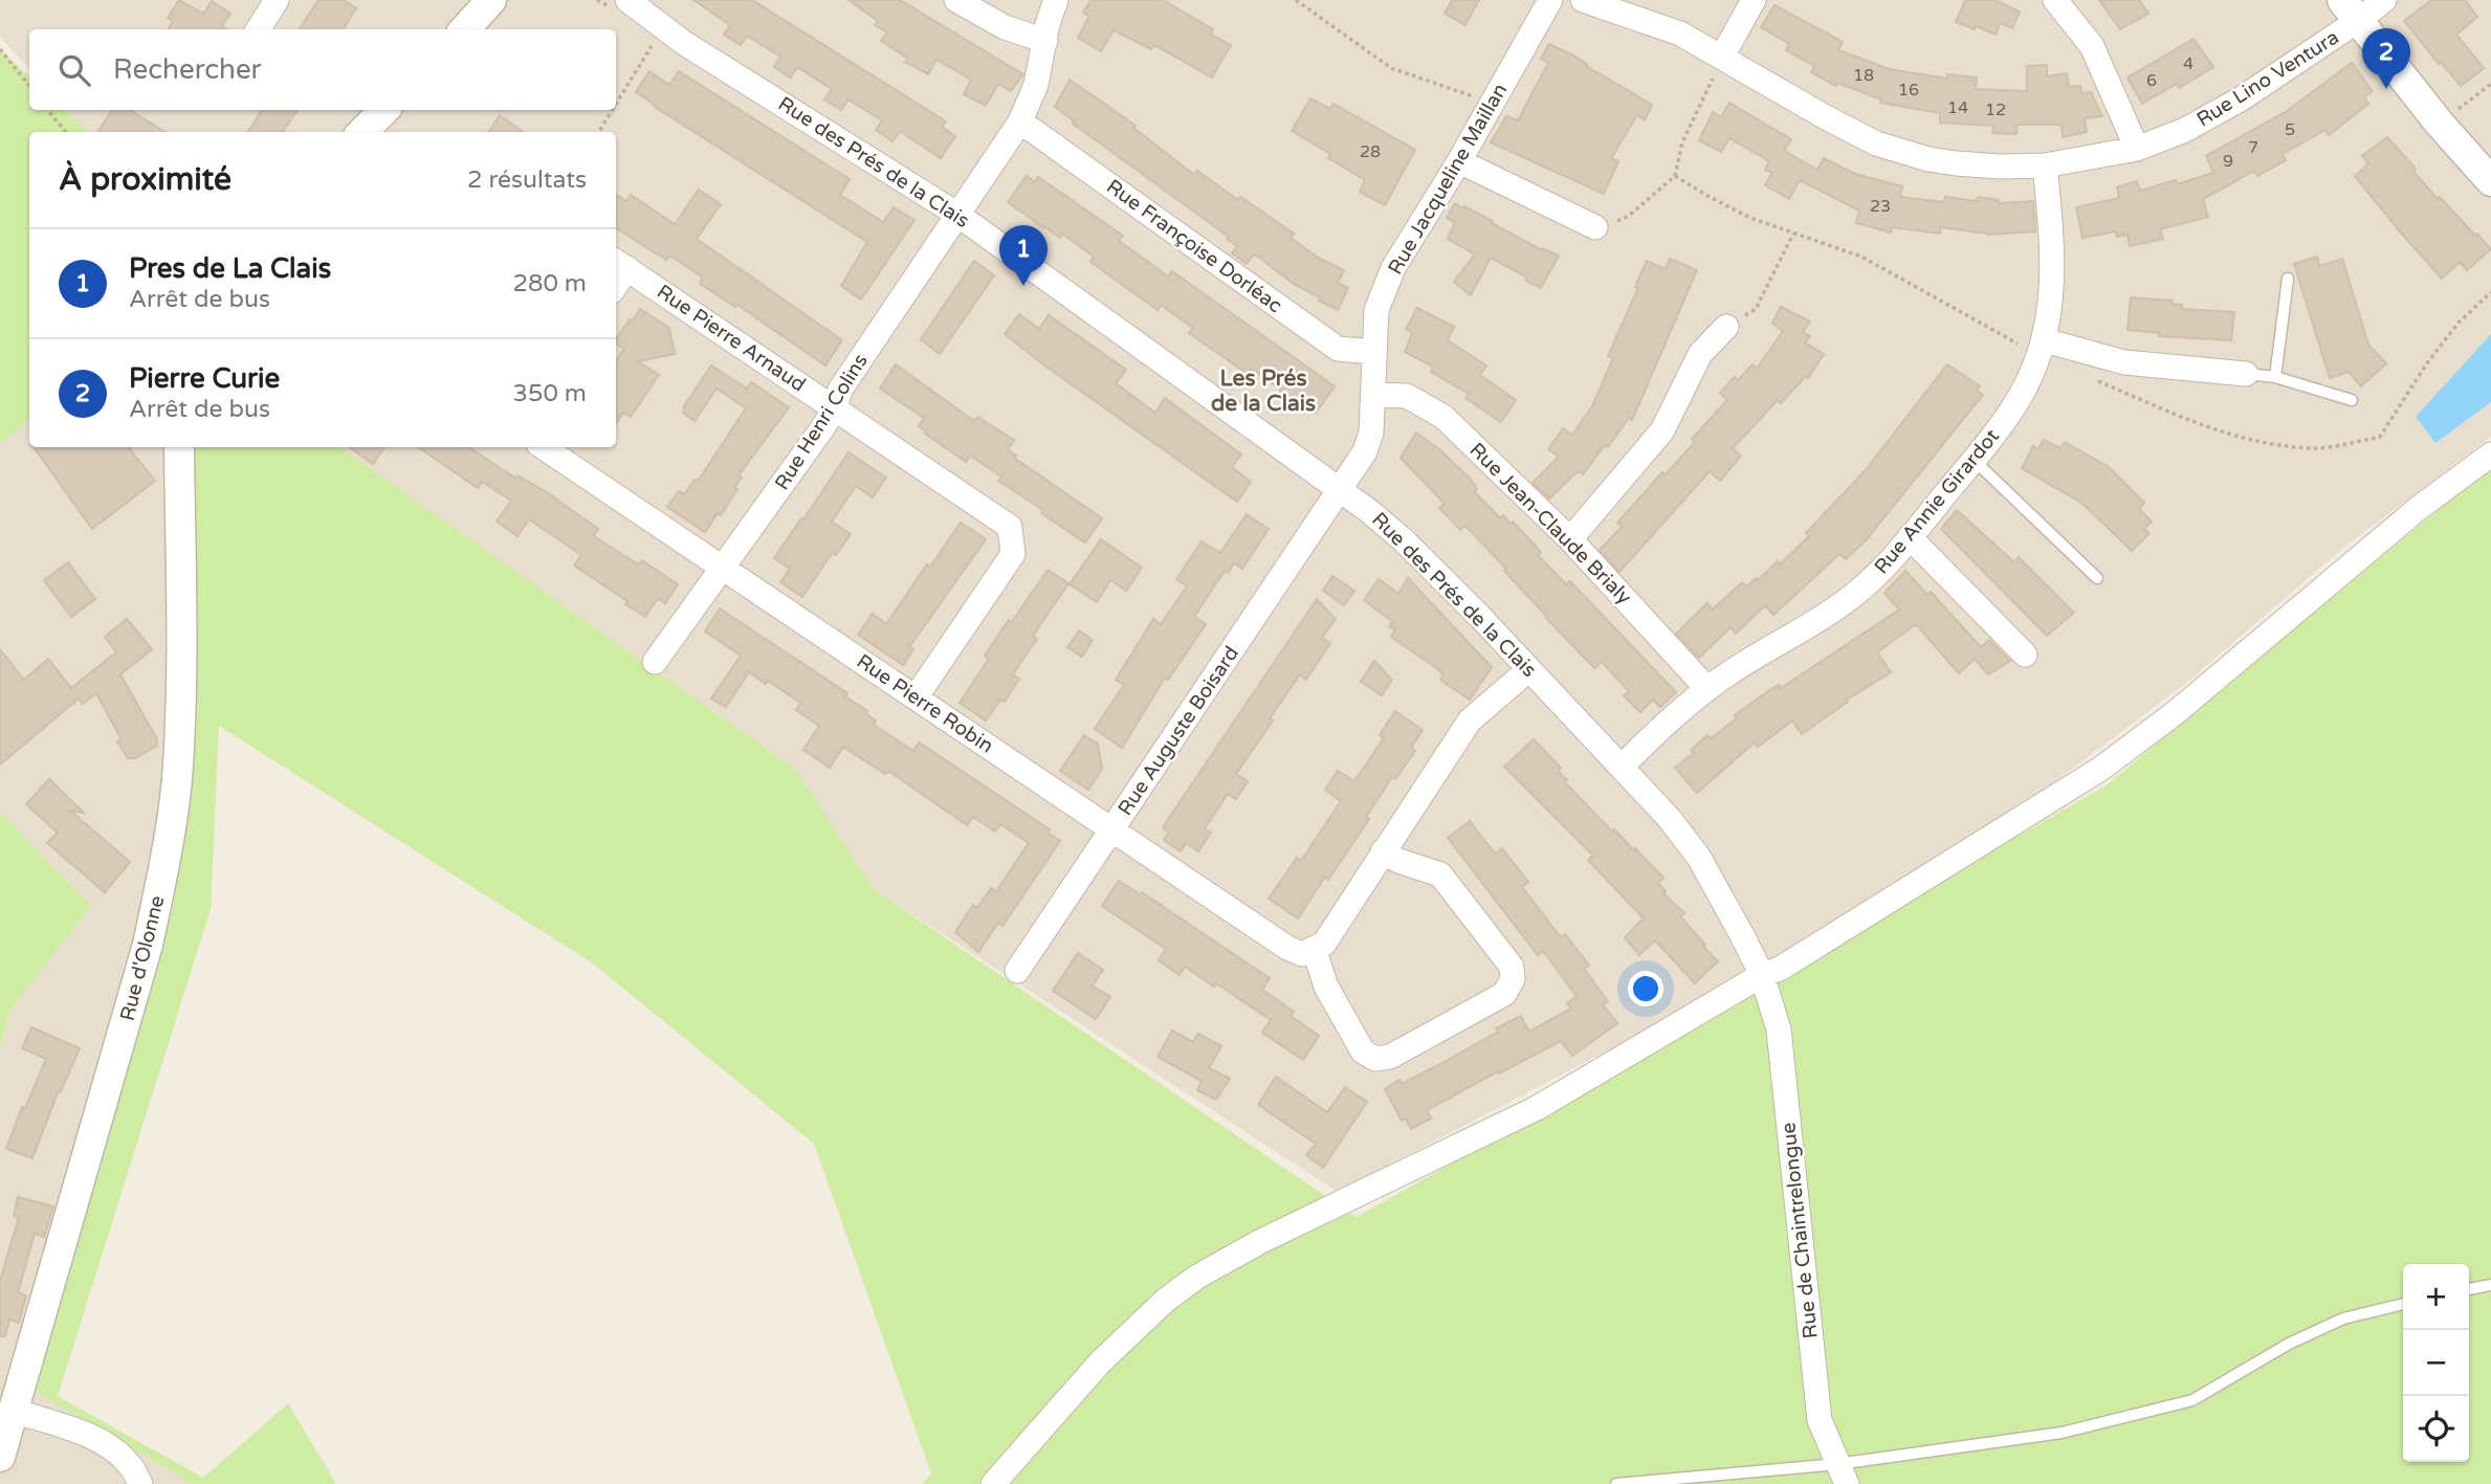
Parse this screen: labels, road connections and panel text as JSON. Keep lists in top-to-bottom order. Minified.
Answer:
{"streets":{"street":["Rue Lino Ventura","Rue des Prés de la Clais","Rue Jacqueline Maillan","Rue Françoise Dorléac","Rue Pierre Arnaud","Rue Henri Colins","Rue Annie Girardot","Rue Jean-Claude Brialy","Rue Pierre Robin","Rue Auguste Boisard","Rue d'Olonne","Rue de Chaintrelongue"]},"crossings":[["Rue Lino Ventura","Rue Annie Girardot"],["Rue des Prés de la Clais","Rue Jacqueline Maillan"],["Rue des Prés de la Clais","Rue Henri Colins"],["Rue des Prés de la Clais","Rue Annie Girardot"],["Rue des Prés de la Clais","Rue Auguste Boisard"],["Rue des Prés de la Clais","Rue de Chaintrelongue"],["Rue Jacqueline Maillan","Rue Françoise Dorléac"],["Rue Jacqueline Maillan","Rue Jean-Claude Brialy"],["Rue Jacqueline Maillan","Rue Auguste Boisard"],["Rue Françoise Dorléac","Rue Henri Colins"],["Rue Pierre Arnaud","Rue Henri Colins"],["Rue Pierre Arnaud","Rue Pierre Robin"],["Rue Henri Colins","Rue Pierre Robin"],["Rue Annie Girardot","Rue Jean-Claude Brialy"],["Rue Pierre Robin","Rue Auguste Boisard"]],"districts":["Les Prés de la Clais"],"house_numbers":["4","18","6","16","14","12","5","7","28","9","23"],"page":{"pins":["2","1"],"search":"Rechercher","heading":["À proximité","2 résultats"],"list":[{"mark":"1","name":"Pres de La Clais","note":"Arrêt de bus","value":"280 m"},{"mark":"2","name":"Pierre Curie","note":"Arrêt de bus","value":"350 m"}],"map_buttons":["+","−"]}}
